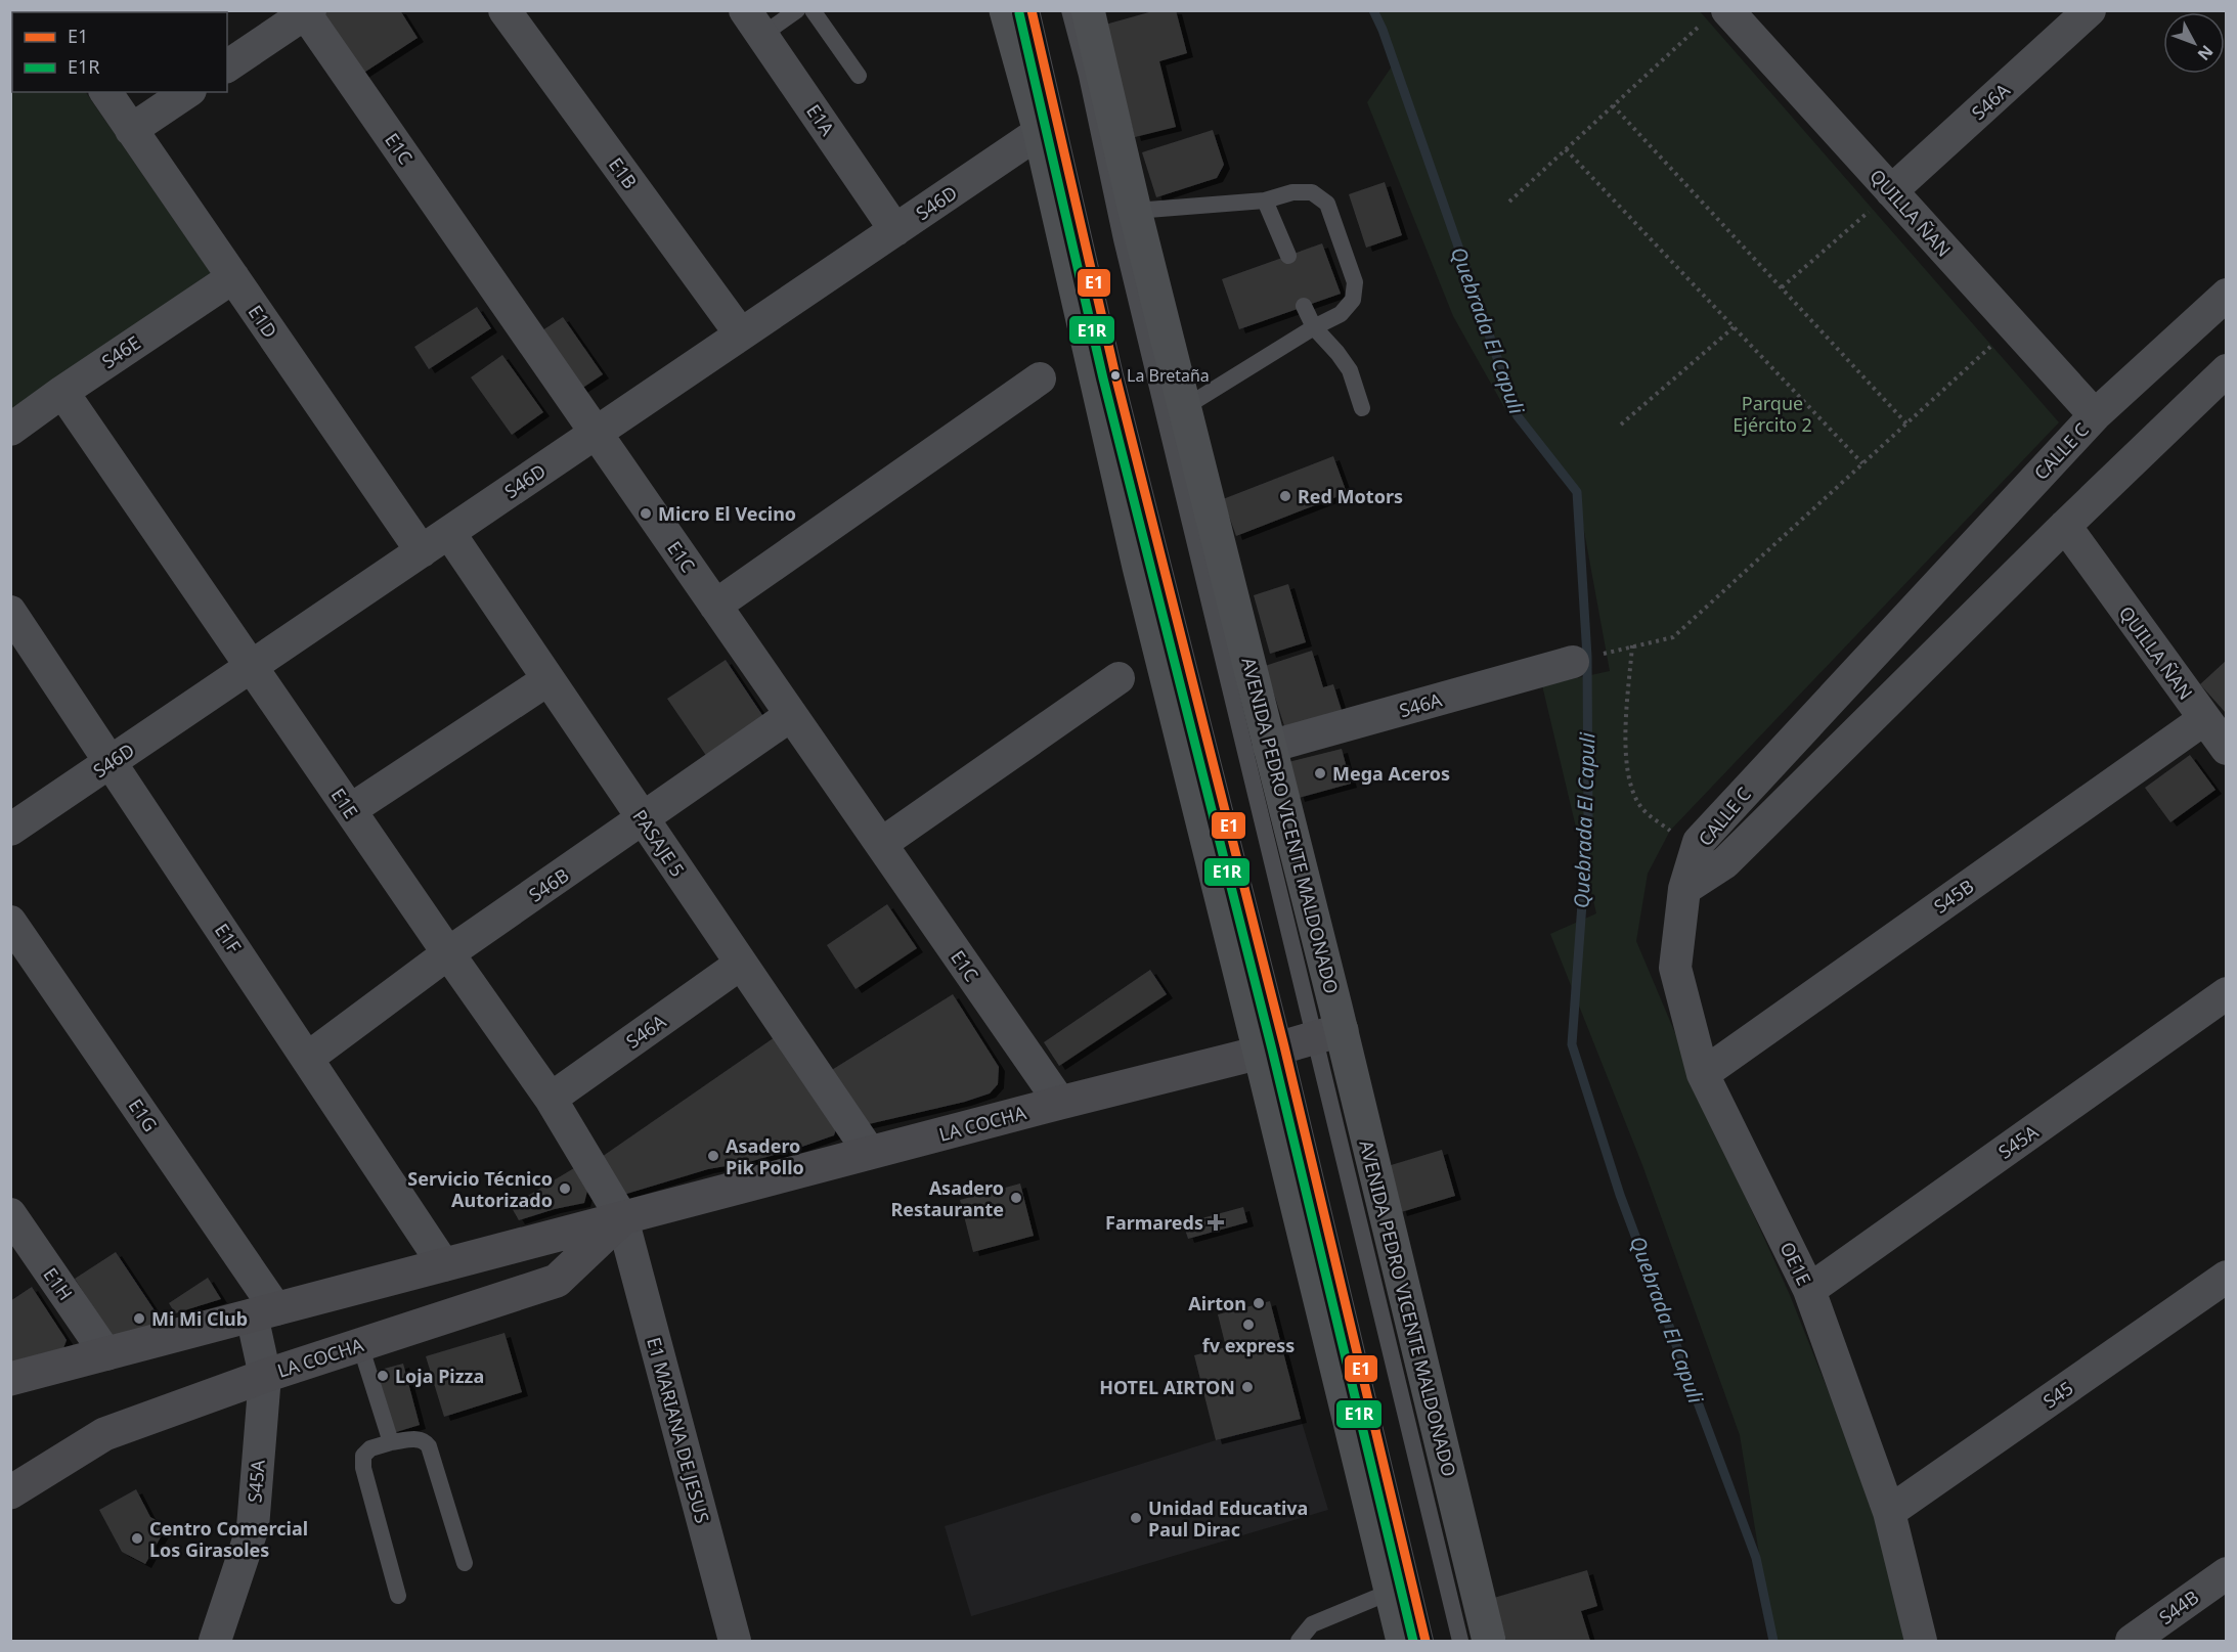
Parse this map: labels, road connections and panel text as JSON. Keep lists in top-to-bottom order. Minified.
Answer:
{"streets":{"main road":["AVENIDA PEDRO VICENTE MALDONADO"],"street":["S46A","E1A","E1C","E1B","S46D","QUILLA ÑAN","E1D","S46E","CALLE C","E1E","PASAJE 5","S46B","S45B","E1F","E1G","LA COCHA","S45A","OE1E","E1H","S45","E1 MARIANA DE JESUS","S44B"]},"crossings":[["S46A","QUILLA ÑAN"],["S46A","E1E"],["S46A","AVENIDA PEDRO VICENTE MALDONADO"],["S46A","PASAJE 5"],["E1A","S46D"],["E1C","S46D"],["E1C","S46B"],["E1C","LA COCHA"],["E1B","S46D"],["S46D","E1D"],["S46D","E1E"],["S46D","AVENIDA PEDRO VICENTE MALDONADO"],["S46D","PASAJE 5"],["S46D","E1F"],["QUILLA ÑAN","CALLE C"],["QUILLA ÑAN","S45B"],["E1D","S46E"],["S46E","E1E"],["CALLE C","OE1E"],["E1E","S46B"],["E1E","LA COCHA"],["E1E","E1 MARIANA DE JESUS"],["AVENIDA PEDRO VICENTE MALDONADO","LA COCHA"],["PASAJE 5","S46B"],["PASAJE 5","LA COCHA"],["S46B","E1F"],["S45B","OE1E"],["E1F","LA COCHA"],["E1G","LA COCHA"],["E1G","S45A"],["LA COCHA","S45A"],["LA COCHA","E1H"],["LA COCHA","E1 MARIANA DE JESUS"],["S45A","OE1E"],["OE1E","S45"]],"water":["Quebrada El Capuli"],"parks":["Parque Ejército 2"],"places":{"other":["La Bretaña","Red Motors","Micro El Vecino","Mega Aceros","Asadero Pik Pollo","Servicio Técnico Autorizado","Asadero Restaurante","Airton","Mi Mi Club","fv express","Loja Pizza","HOTEL AIRTON","Unidad Educativa Paul Dirac","Centro Comercial Los Girasoles"],"health":["Farmareds"]},"lines":["transit line E1","transit line E1R"],"legend":["E1","E1R"],"north":"bottom right"}
